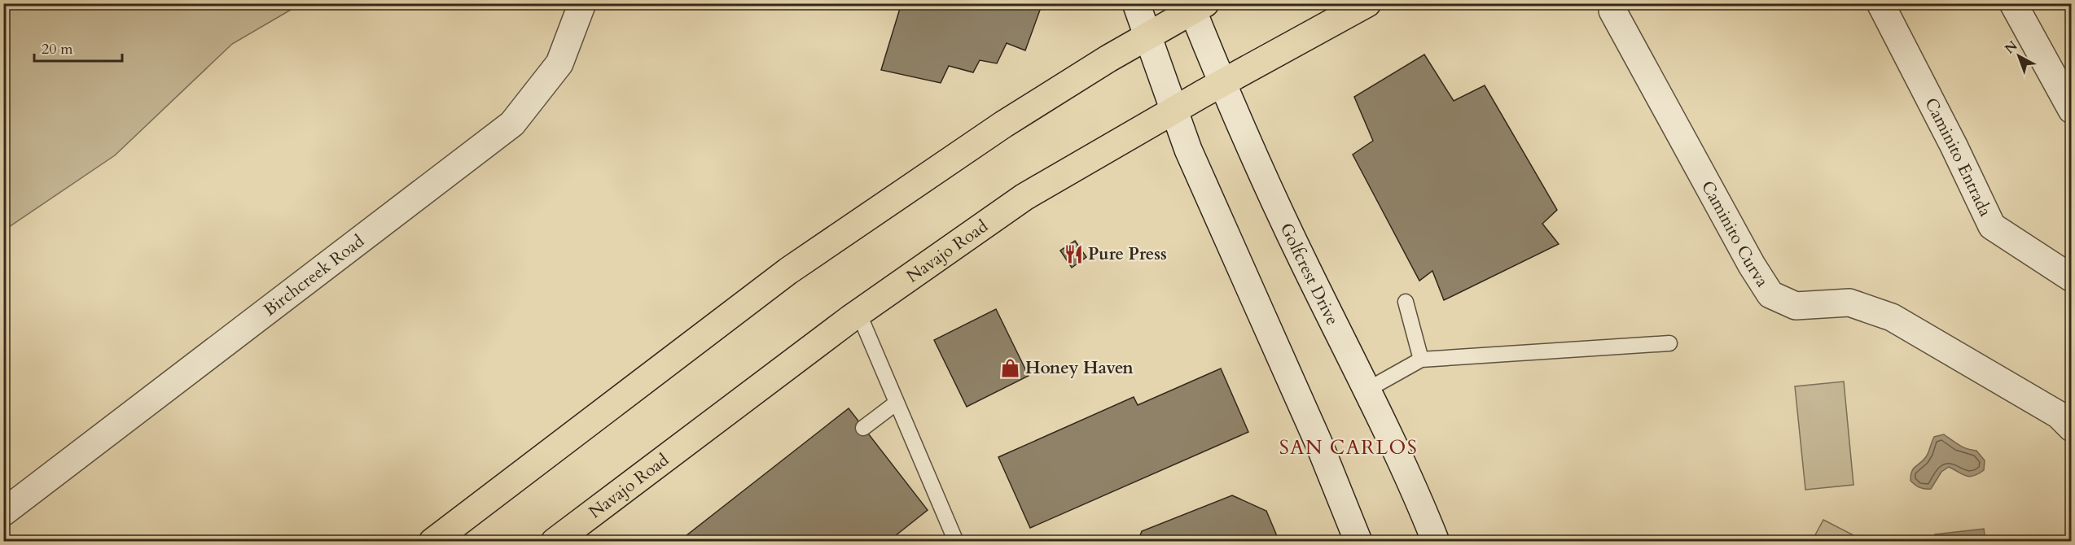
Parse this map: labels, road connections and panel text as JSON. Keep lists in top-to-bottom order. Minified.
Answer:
{"streets":{"main road":["Navajo Road"],"street":["Caminito Entrada","Caminito Curva","Golfcrest Drive","Birchcreek Road"]},"crossings":[["Navajo Road","Golfcrest Drive"]],"districts":["SAN CARLOS"],"places":{"restaurant":["Pure Press"],"shop":["Honey Haven"]},"scale_bar":"20 m","north":"top left"}
